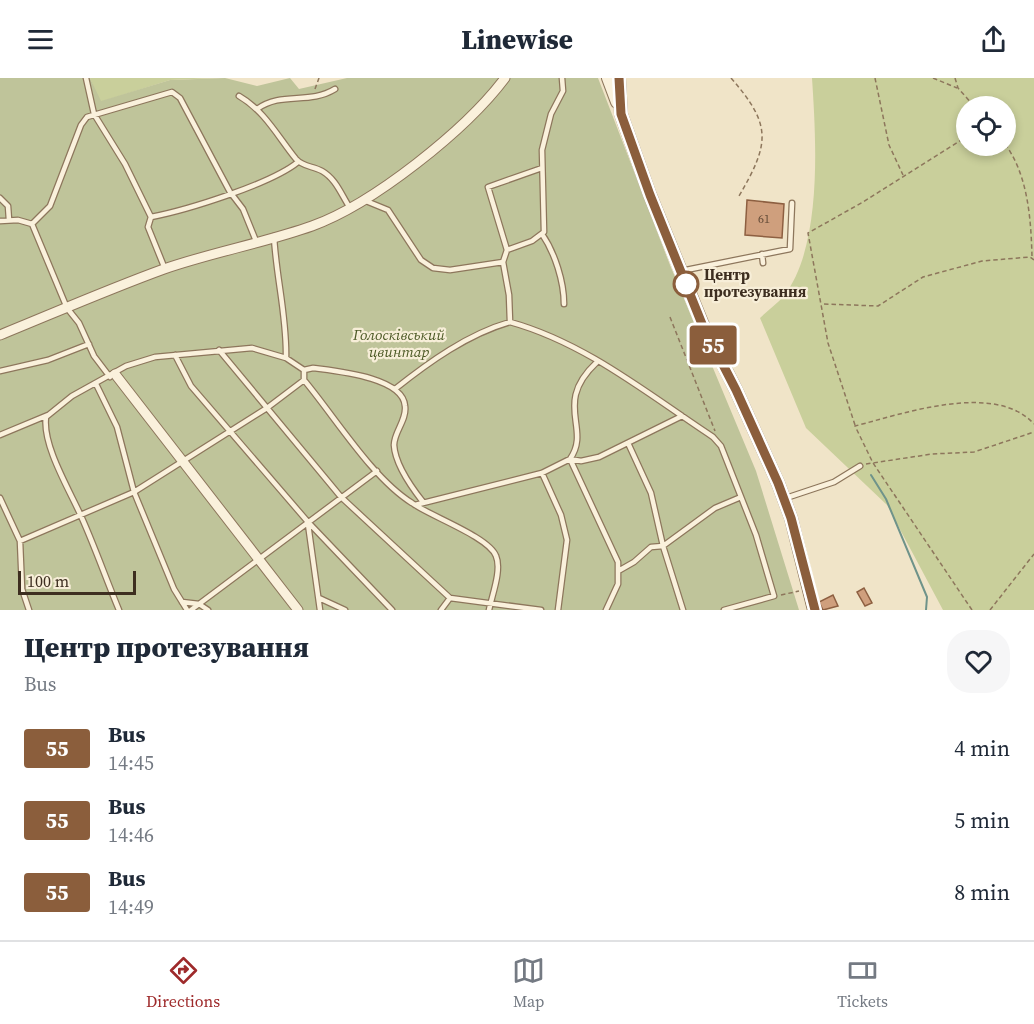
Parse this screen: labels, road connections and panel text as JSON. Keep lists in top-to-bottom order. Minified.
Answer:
{"parks":["Голосківський цвинтар"],"places":["Центр протезування"],"lines":["bus line 55"],"house_numbers":["61"],"scale_bar":"100 m","page":{"header":"Linewise","on_map":"55","scale":"100 m","heading":["Центр протезування","Bus"],"list":[{"mark":"55","name":"Bus","note":"14:45","value":"4 min"},{"mark":"55","name":"Bus","note":"14:46","value":"5 min"},{"mark":"55","name":"Bus","note":"14:49","value":"8 min"}],"tabs":["Directions","Map","Tickets"]}}
